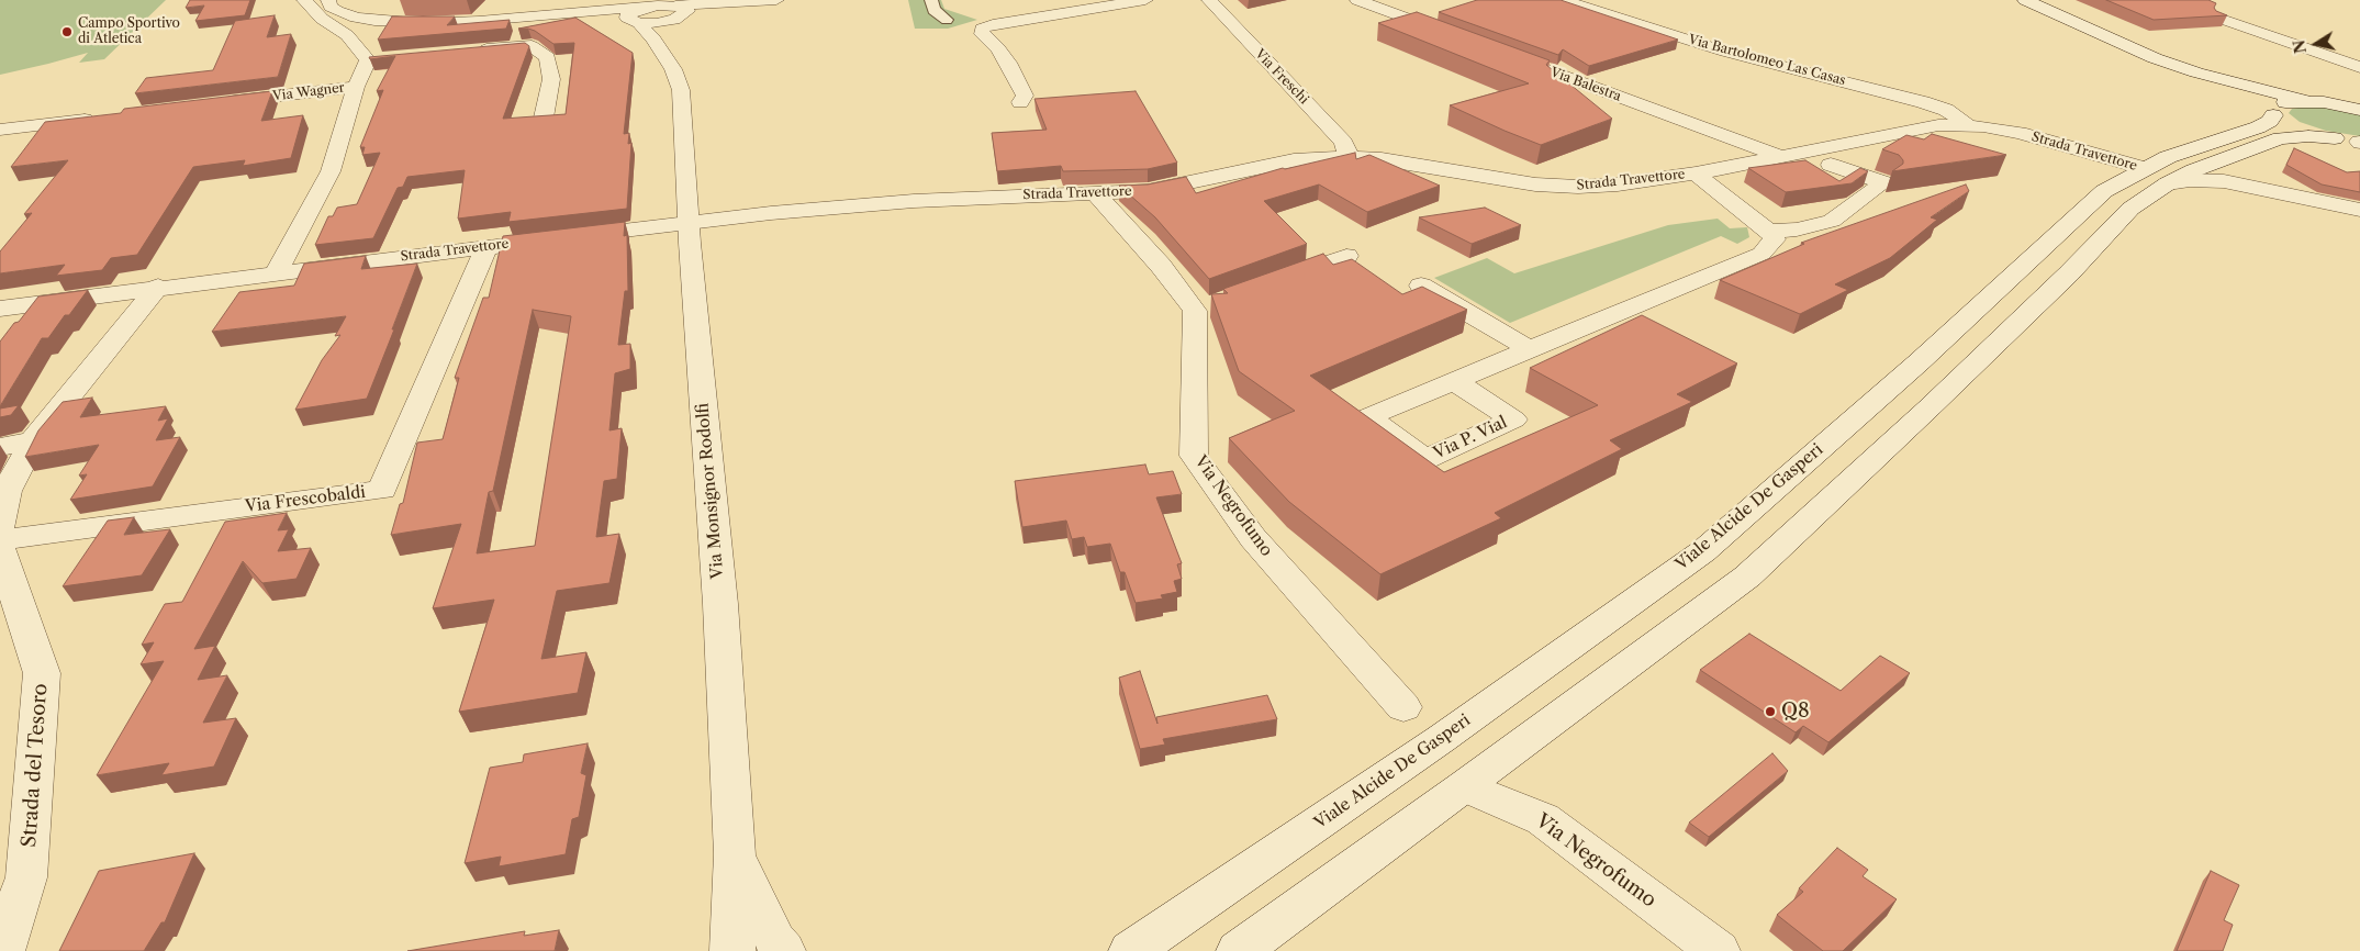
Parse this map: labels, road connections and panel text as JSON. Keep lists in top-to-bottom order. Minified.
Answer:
{"streets":{"street":["Via Bartolomeo Las Casas","Via Freschi","Via Balestra","Via Wagner","Strada Travettore","Via Monsignor Rodolfi","Via Frescobaldi","Via Negrofumo","Viale Alcide De Gasperi","Strada del Tesoro"]},"crossings":[["Via Bartolomeo Las Casas","Strada Travettore"],["Via Freschi","Strada Travettore"],["Via Balestra","Strada Travettore"],["Strada Travettore","Via Monsignor Rodolfi"],["Strada Travettore","Via Frescobaldi"],["Strada Travettore","Via Negrofumo"],["Strada Travettore","Viale Alcide De Gasperi"],["Via Negrofumo","Viale Alcide De Gasperi"]],"places":["Campo Sportivo di Atletica","Q8"],"north":"left"}
